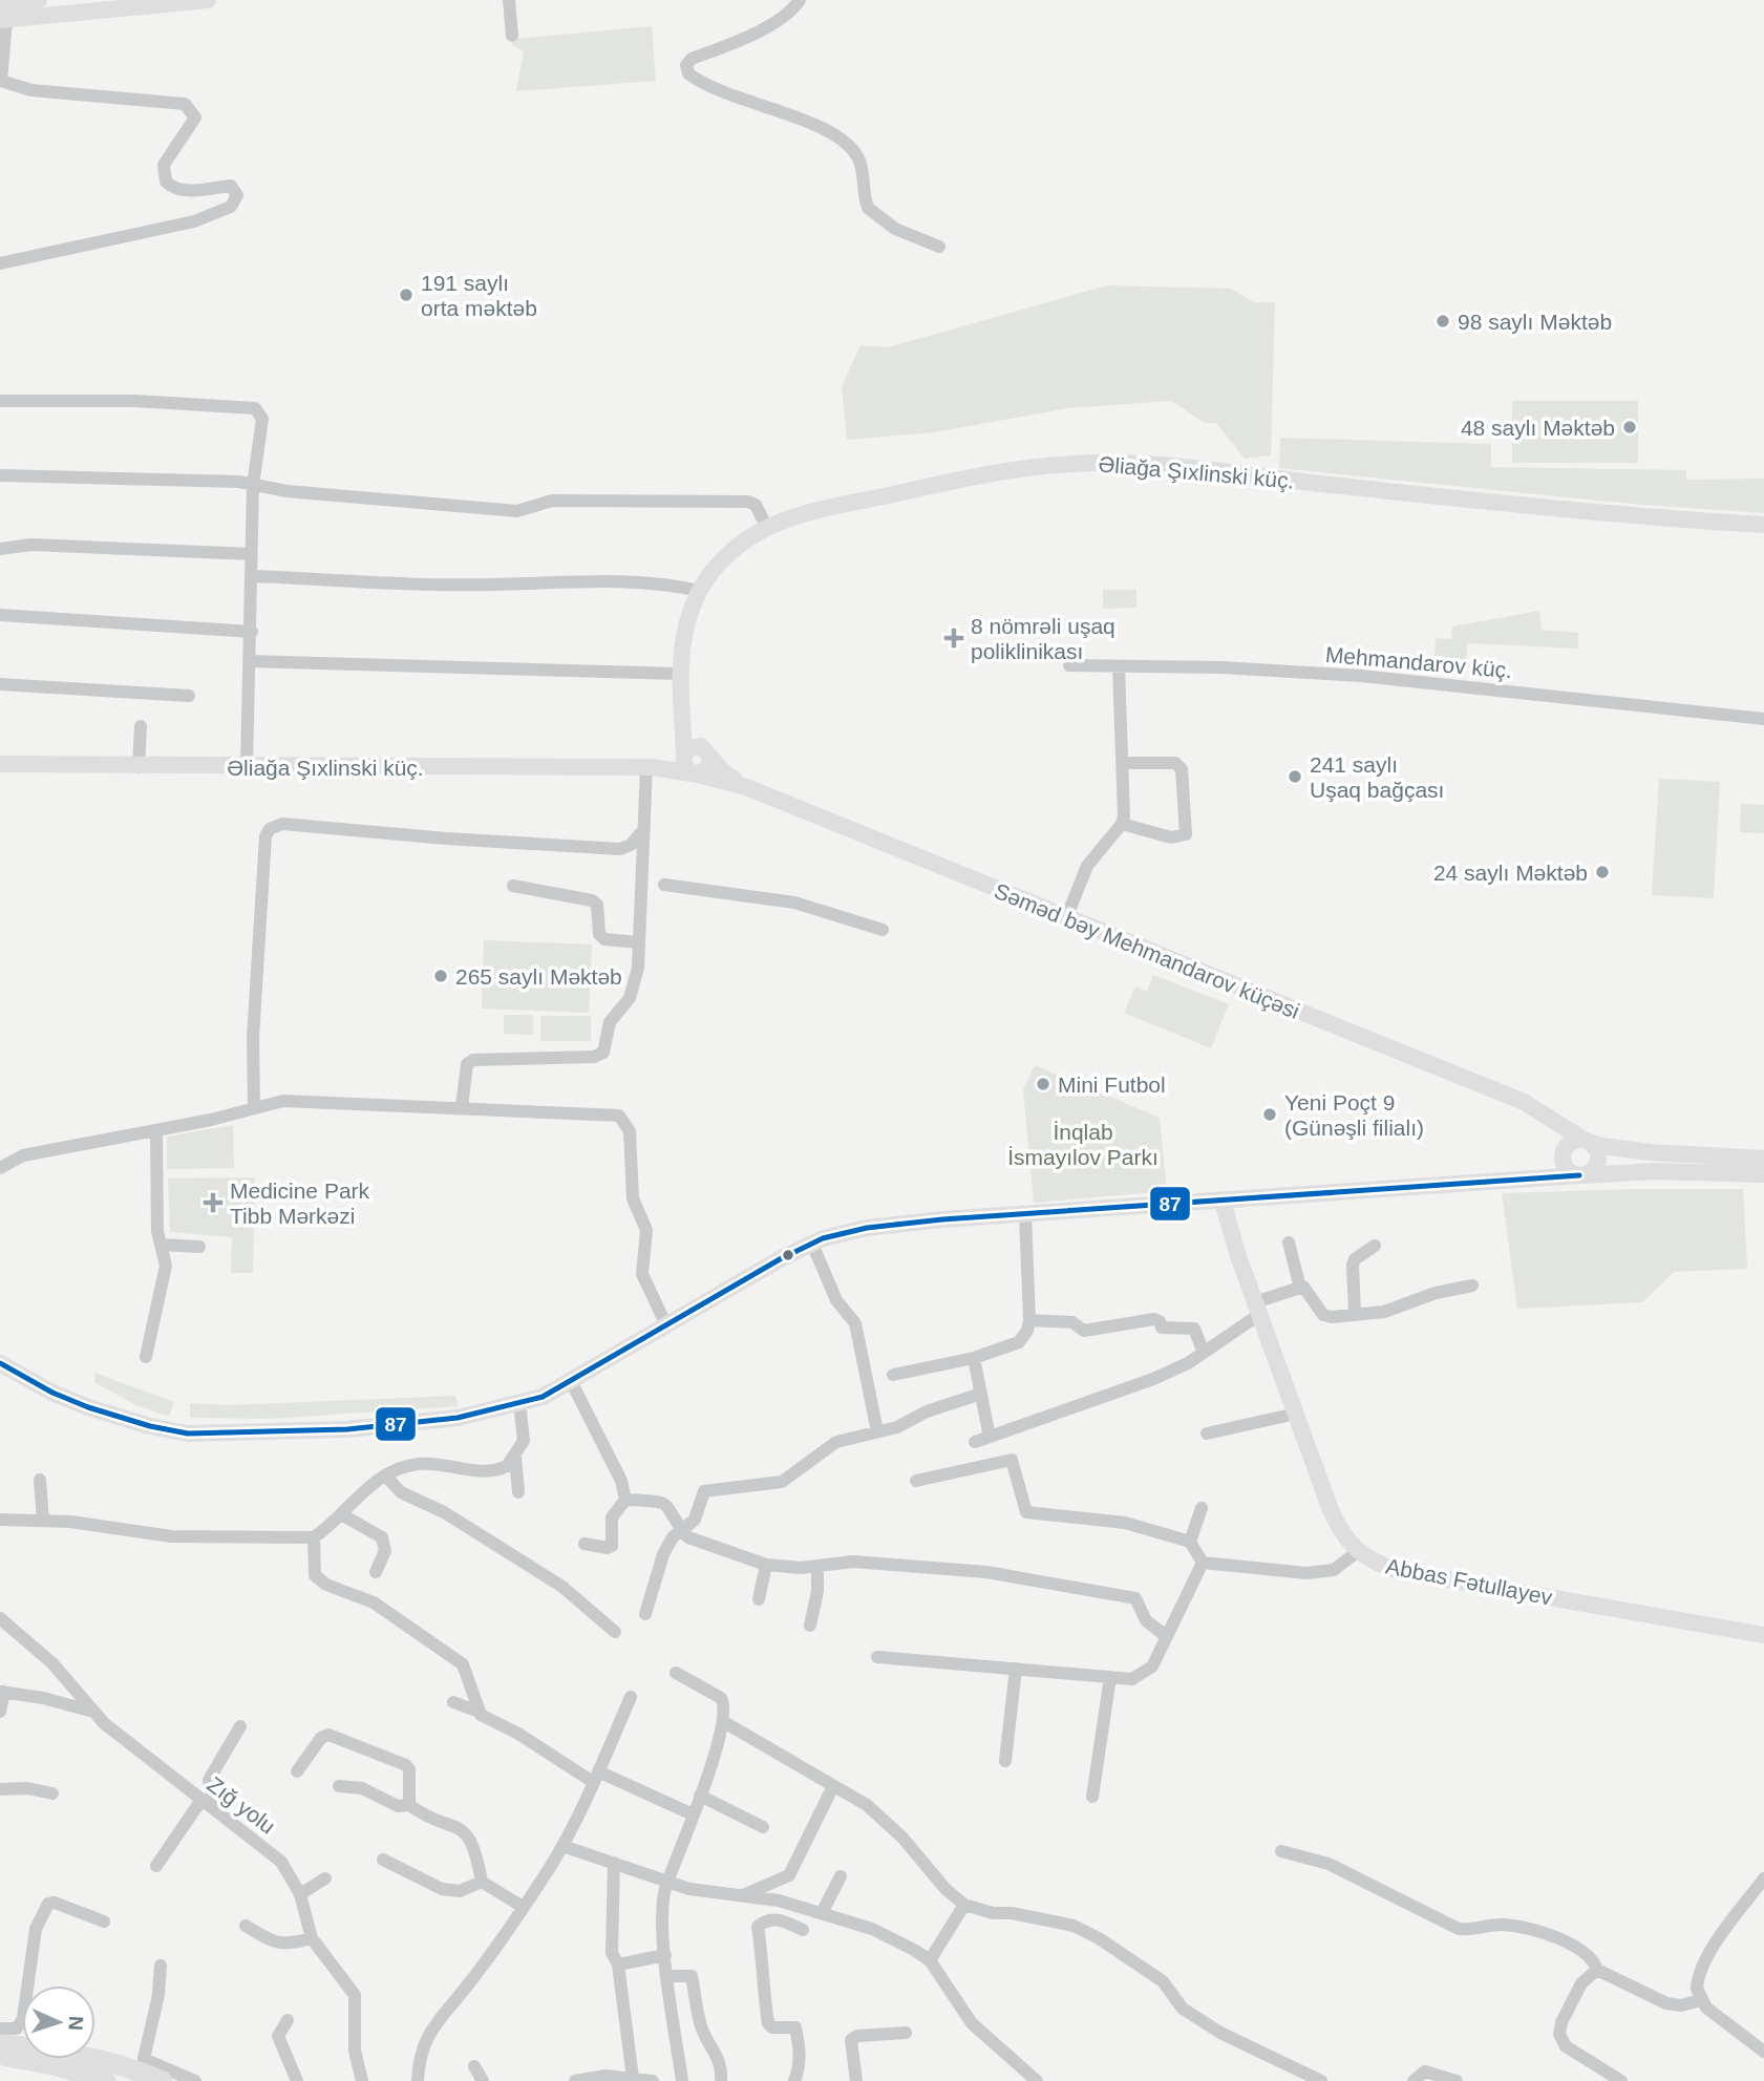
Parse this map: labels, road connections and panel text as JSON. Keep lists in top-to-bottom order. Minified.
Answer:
{"streets":{"main road":["Əliağa Şıxlinski küç.","Səməd bəy Mehmandarov küçəsi","Abbas Fətullayev"],"street":["Mehmandarov küç.","Zığ yolu"]},"parks":["İnqlab İsmayılov Parkı"],"places":{"other":["191 saylı orta məktəb","98 saylı Məktəb","48 saylı Məktəb","241 saylı Uşaq bağçası","24 saylı Məktəb","265 saylı Məktəb","Mini Futbol","Yeni Poçt 9 (Günəşli filialı)"],"health":["8 nömrəli uşaq poliklinikası","Medicine Park Tibb Mərkəzi"]},"lines":["transit line 87"],"north":"right"}
